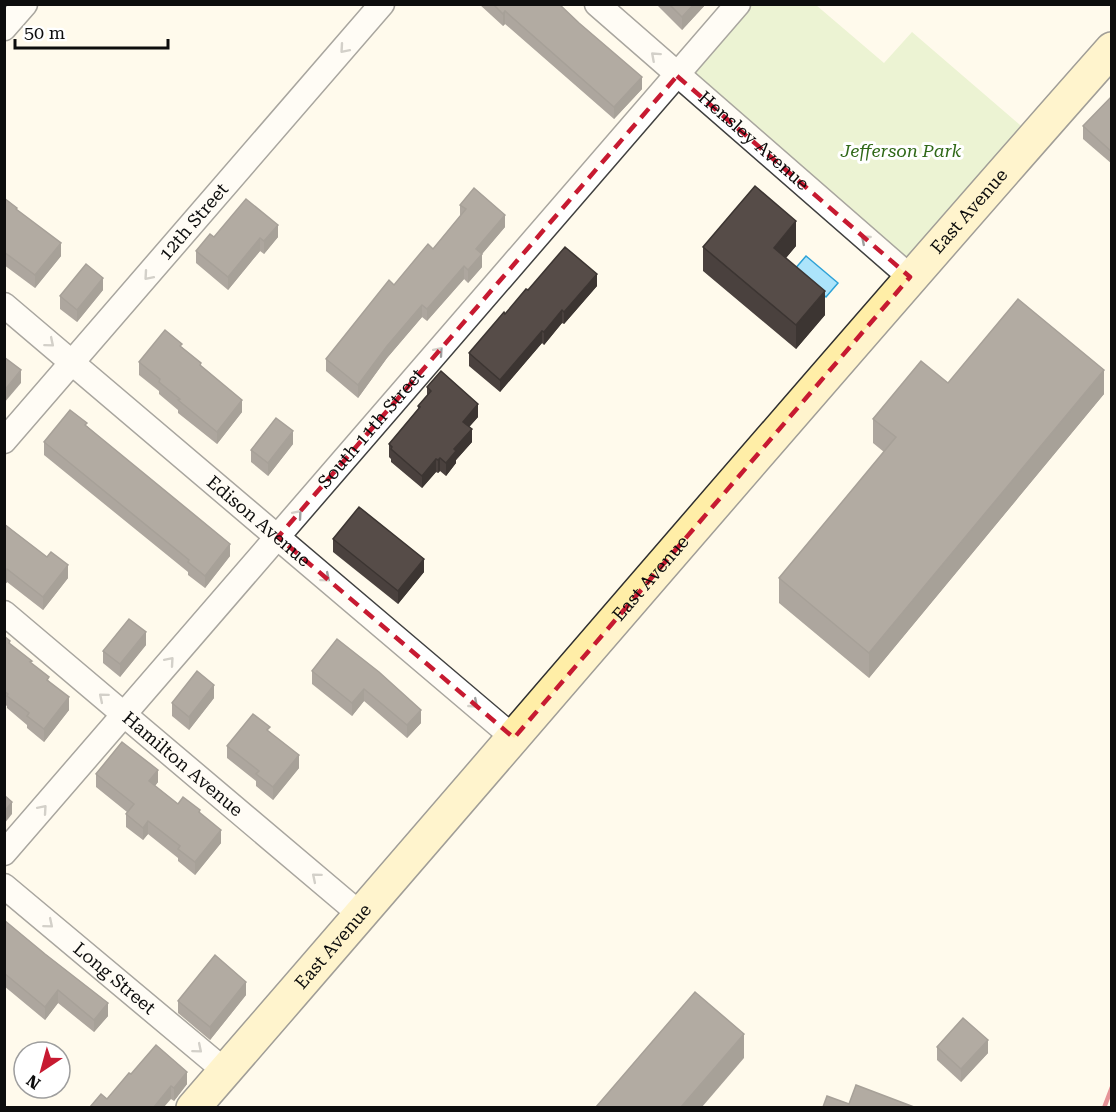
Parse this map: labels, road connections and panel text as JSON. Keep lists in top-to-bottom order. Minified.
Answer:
{"streets":{"street":["Hensley Avenue","East Avenue","12th Street","South 11th Street","Edison Avenue","Hamilton Avenue","Long Street"]},"crossings":[["Hensley Avenue","East Avenue"],["Hensley Avenue","South 11th Street"],["East Avenue","Edison Avenue"],["East Avenue","Hamilton Avenue"],["East Avenue","Long Street"],["12th Street","Edison Avenue"],["South 11th Street","Edison Avenue"],["South 11th Street","Hamilton Avenue"]],"one_way":["Hensley Avenue","12th Street","South 11th Street","Edison Avenue","Hamilton Avenue","Long Street"],"parks":["Jefferson Park"],"scale_bar":"50 m","north":"bottom left"}
